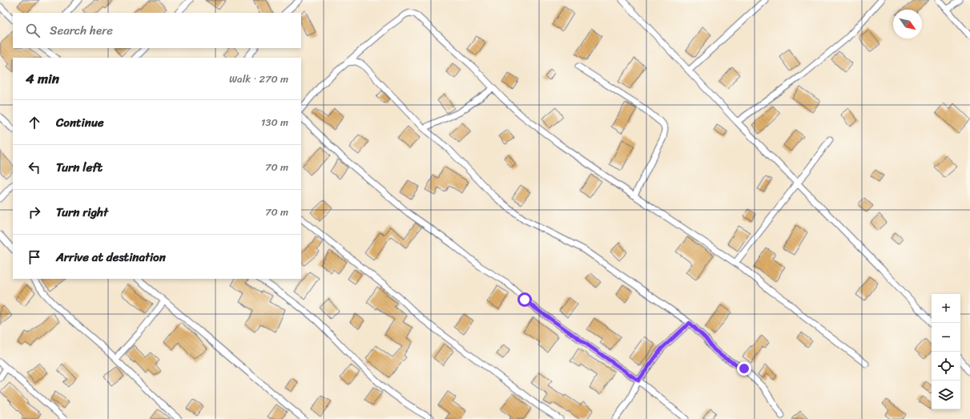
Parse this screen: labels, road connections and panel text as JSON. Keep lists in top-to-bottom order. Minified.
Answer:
{"north":"bottom right","page":{"search":"Search here","heading":["4 min","Walk · 270 m"],"list":[["Continue","130 m"],["Turn left","70 m"],["Turn right","70 m"],"Arrive at destination"],"map_buttons":["+","−"]}}
